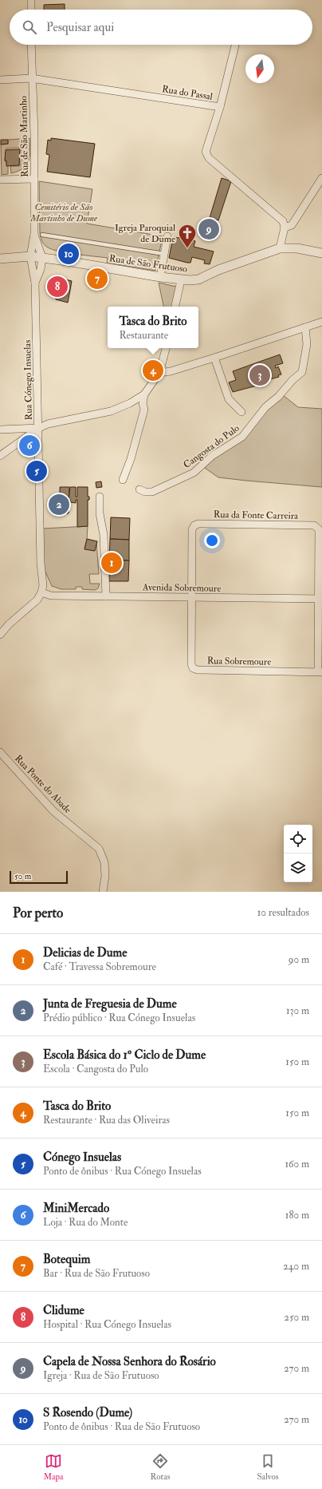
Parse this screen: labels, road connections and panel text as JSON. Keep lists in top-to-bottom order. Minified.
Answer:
{"streets":{"street":["Rua do Passal","Rua de São Martinho","Rua de São Frutuoso","Rua Cónego Insuelas","Cangosta do Pulo","Rua da Fonte Carreira","Avenida Sobremoure","Rua Sobremoure","Rua Ponte do Abade"]},"crossings":[["Rua do Passal","Rua de São Martinho"],["Rua de São Martinho","Rua de São Frutuoso"],["Rua de São Martinho","Rua Cónego Insuelas"],["Rua de São Frutuoso","Rua Cónego Insuelas"],["Rua Cónego Insuelas","Avenida Sobremoure"],["Rua da Fonte Carreira","Avenida Sobremoure"],["Rua da Fonte Carreira","Rua Sobremoure"],["Avenida Sobremoure","Rua Sobremoure"]],"parks":["Cemitério de São Martinho de Dume"],"places":{"church":["Igreja Paroquial de Dume"]},"scale_bar":"50 m","north":"bottom","page":{"search":"Pesquisar aqui","pins":["9","10","7","8","4","3","6","5","2","1"],"popup":["Tasca do Brito","Restaurante"],"scale":"50 m","heading":["Por perto","10 resultados"],"list":[{"mark":"1","name":"Delicias de Dume","note":"Café · Travessa Sobremoure","value":"90 m"},{"mark":"2","name":"Junta de Freguesia de Dume","note":"Prédio público · Rua Cónego Insuelas","value":"130 m"},{"mark":"3","name":"Escola Básica do 1º Ciclo de Dume","note":"Escola · Cangosta do Pulo","value":"150 m"},{"mark":"4","name":"Tasca do Brito","note":"Restaurante · Rua das Oliveiras","value":"150 m"},{"mark":"5","name":"Cónego Insuelas","note":"Ponto de ônibus · Rua Cónego Insuelas","value":"160 m"},{"mark":"6","name":"MiniMercado","note":"Loja · Rua do Monte","value":"180 m"},{"mark":"7","name":"Botequim","note":"Bar · Rua de São Frutuoso","value":"240 m"},{"mark":"8","name":"Clidume","note":"Hospital · Rua Cónego Insuelas","value":"250 m"},{"mark":"9","name":"Capela de Nossa Senhora do Rosário","note":"Igreja · Rua de São Frutuoso","value":"270 m"},{"mark":"10","name":"S Rosendo (Dume)","note":"Ponto de ônibus · Rua de São Frutuoso","value":"270 m"}],"nav":["Mapa","Rotas","Salvos"]}}
